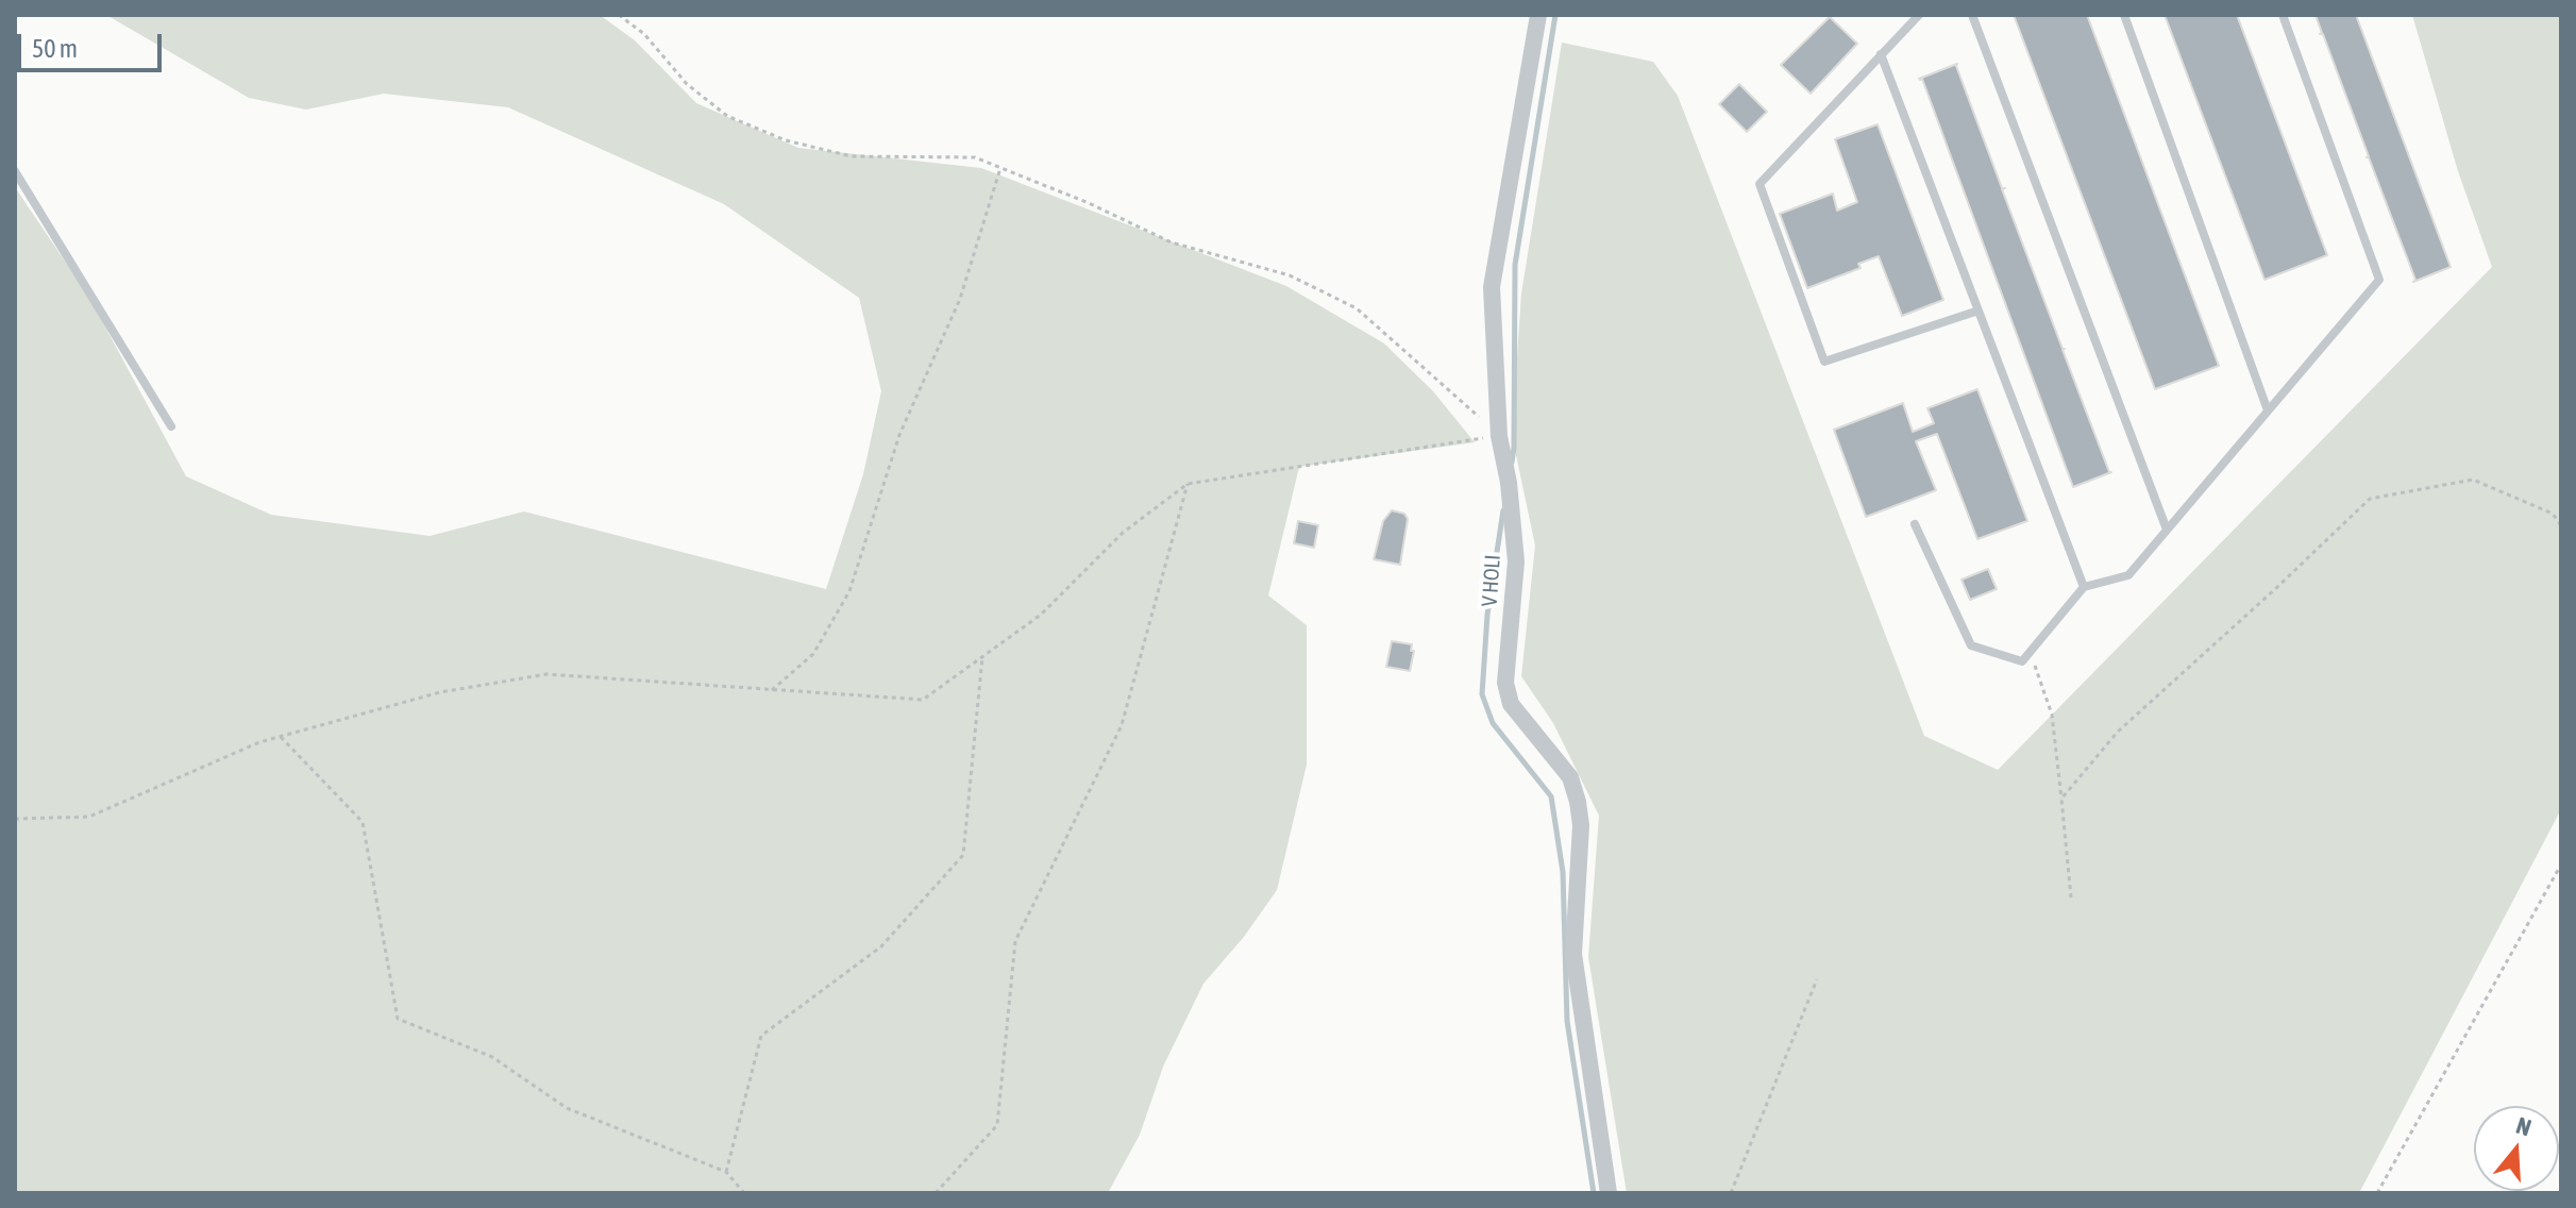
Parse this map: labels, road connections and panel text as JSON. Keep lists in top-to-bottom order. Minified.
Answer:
{"streets":{"street":["V HOLI"]},"scale_bar":"50 m","north":"top"}
